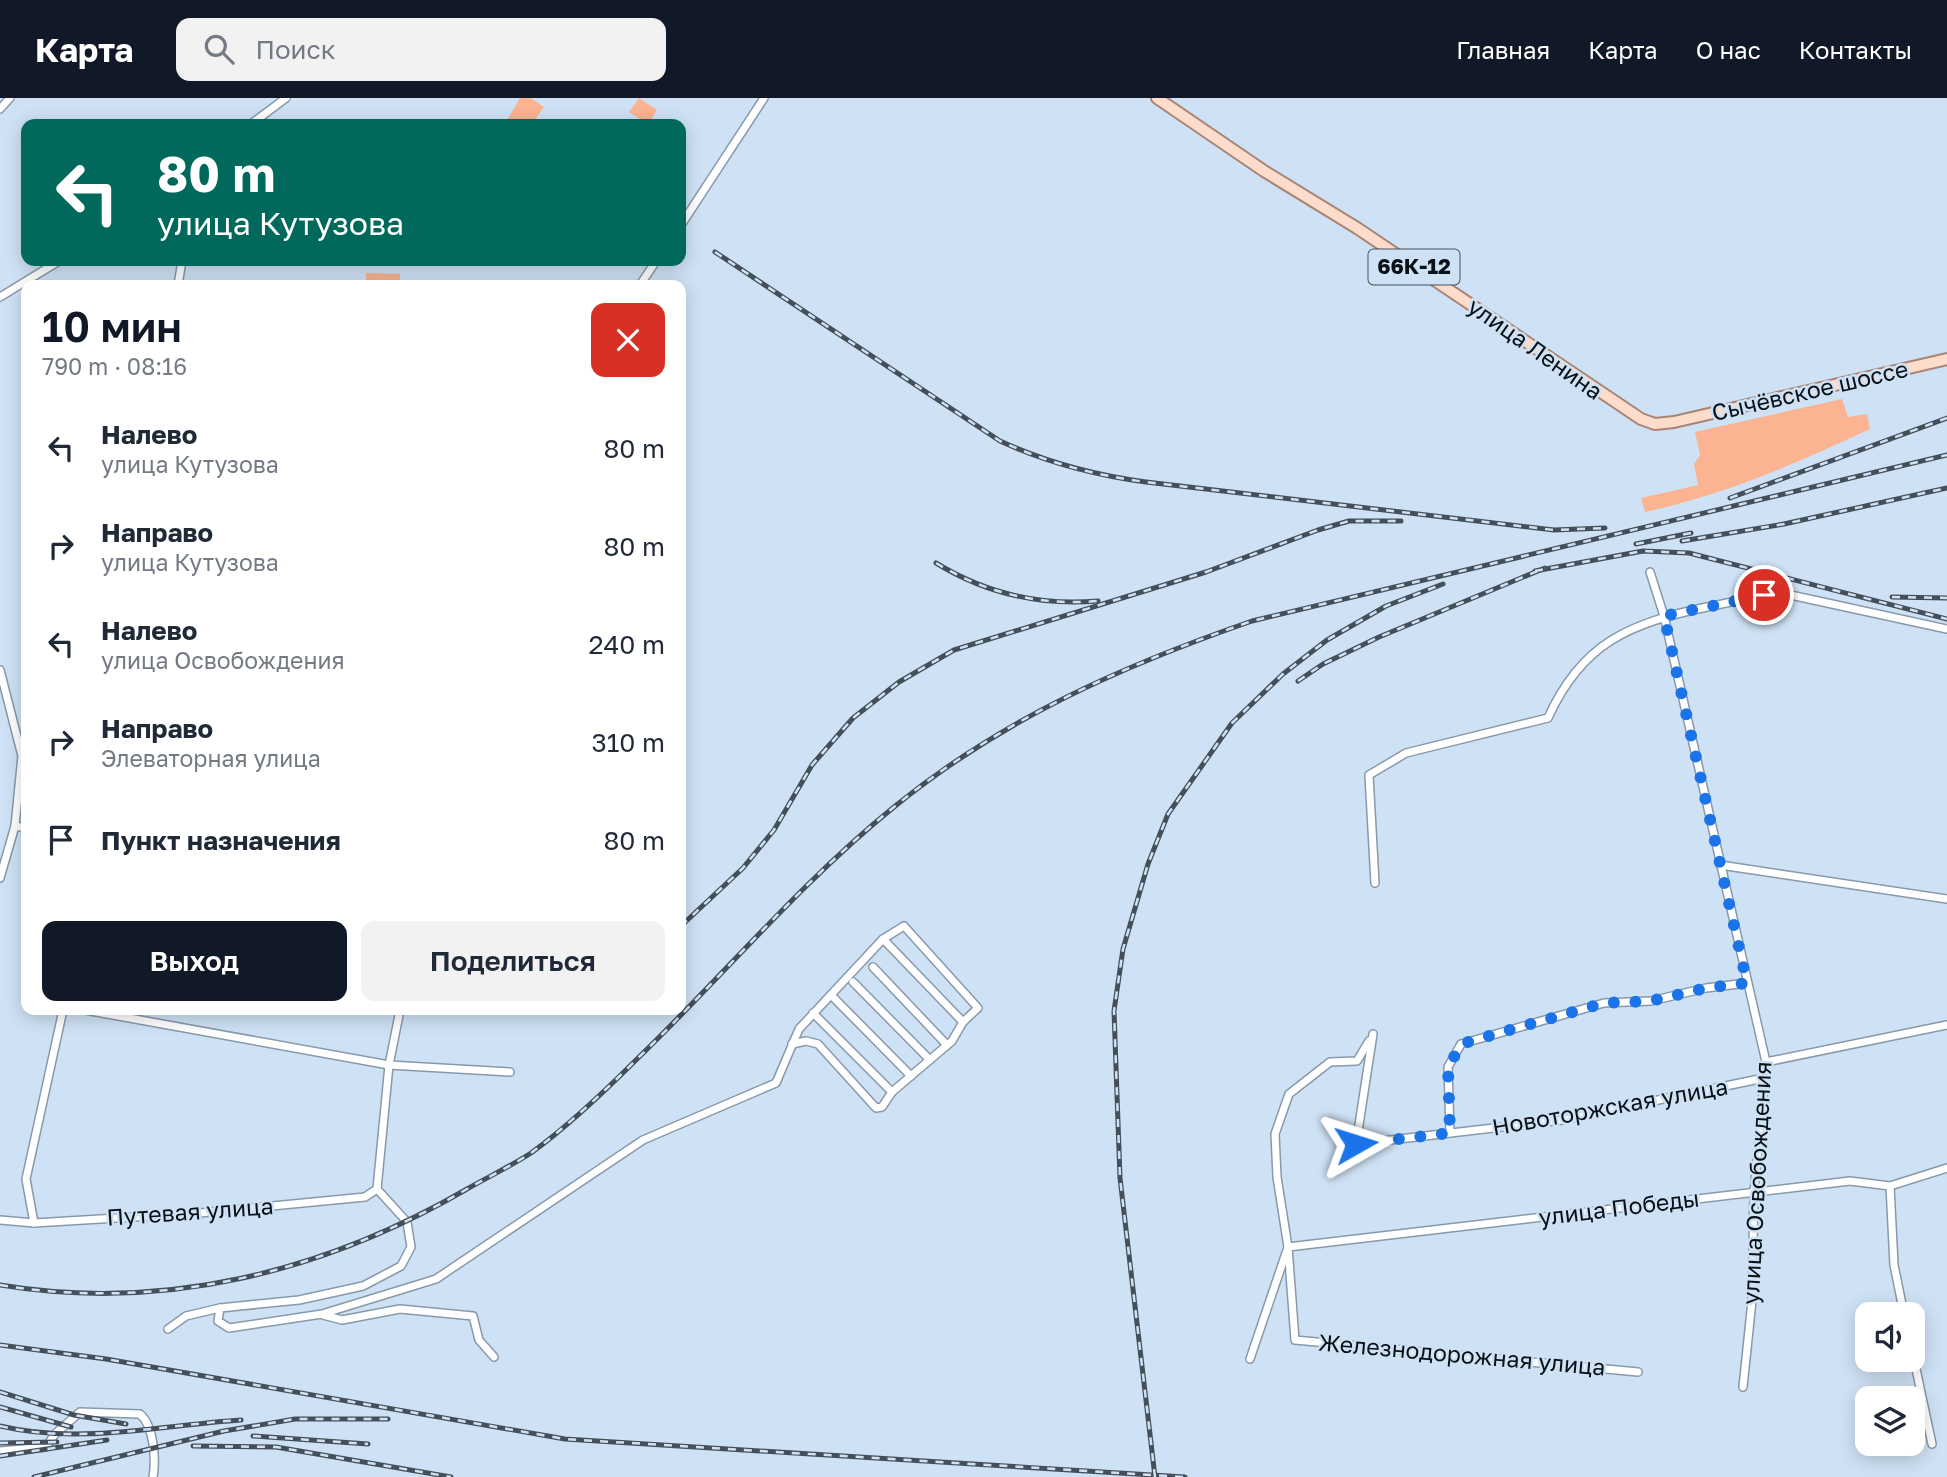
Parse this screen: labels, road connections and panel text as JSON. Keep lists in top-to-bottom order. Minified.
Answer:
{"streets":{"main road":["66К-12","улица Ленина","Сычёвское шоссе"],"street":["Новоторжская улица","улица Освобождения","улица Победы","Путевая улица","Железнодорожная улица"]},"crossings":[["улица Ленина","Сычёвское шоссе"],["Новоторжская улица","улица Освобождения"],["Новоторжская улица","улица Победы"],["Новоторжская улица","Железнодорожная улица"],["улица Освобождения","улица Победы"],["улица Победы","Железнодорожная улица"]],"page":{"header":"Карта","search":"Поиск","nav":["Главная","Карта","О нас","Контакты"],"turn":["80 m","улица Кутузова"],"heading":["10 мин","790 m · 08:16"],"list":[{"name":"Налево","note":"улица Кутузова","value":"80 m"},{"name":"Направо","note":"улица Кутузова","value":"80 m"},{"name":"Налево","note":"улица Освобождения","value":"240 m"},{"name":"Направо","note":"Элеваторная улица","value":"310 m"},{"name":"Пункт назначения","value":"80 m"}],"buttons":["Выход","Поделиться"]}}
